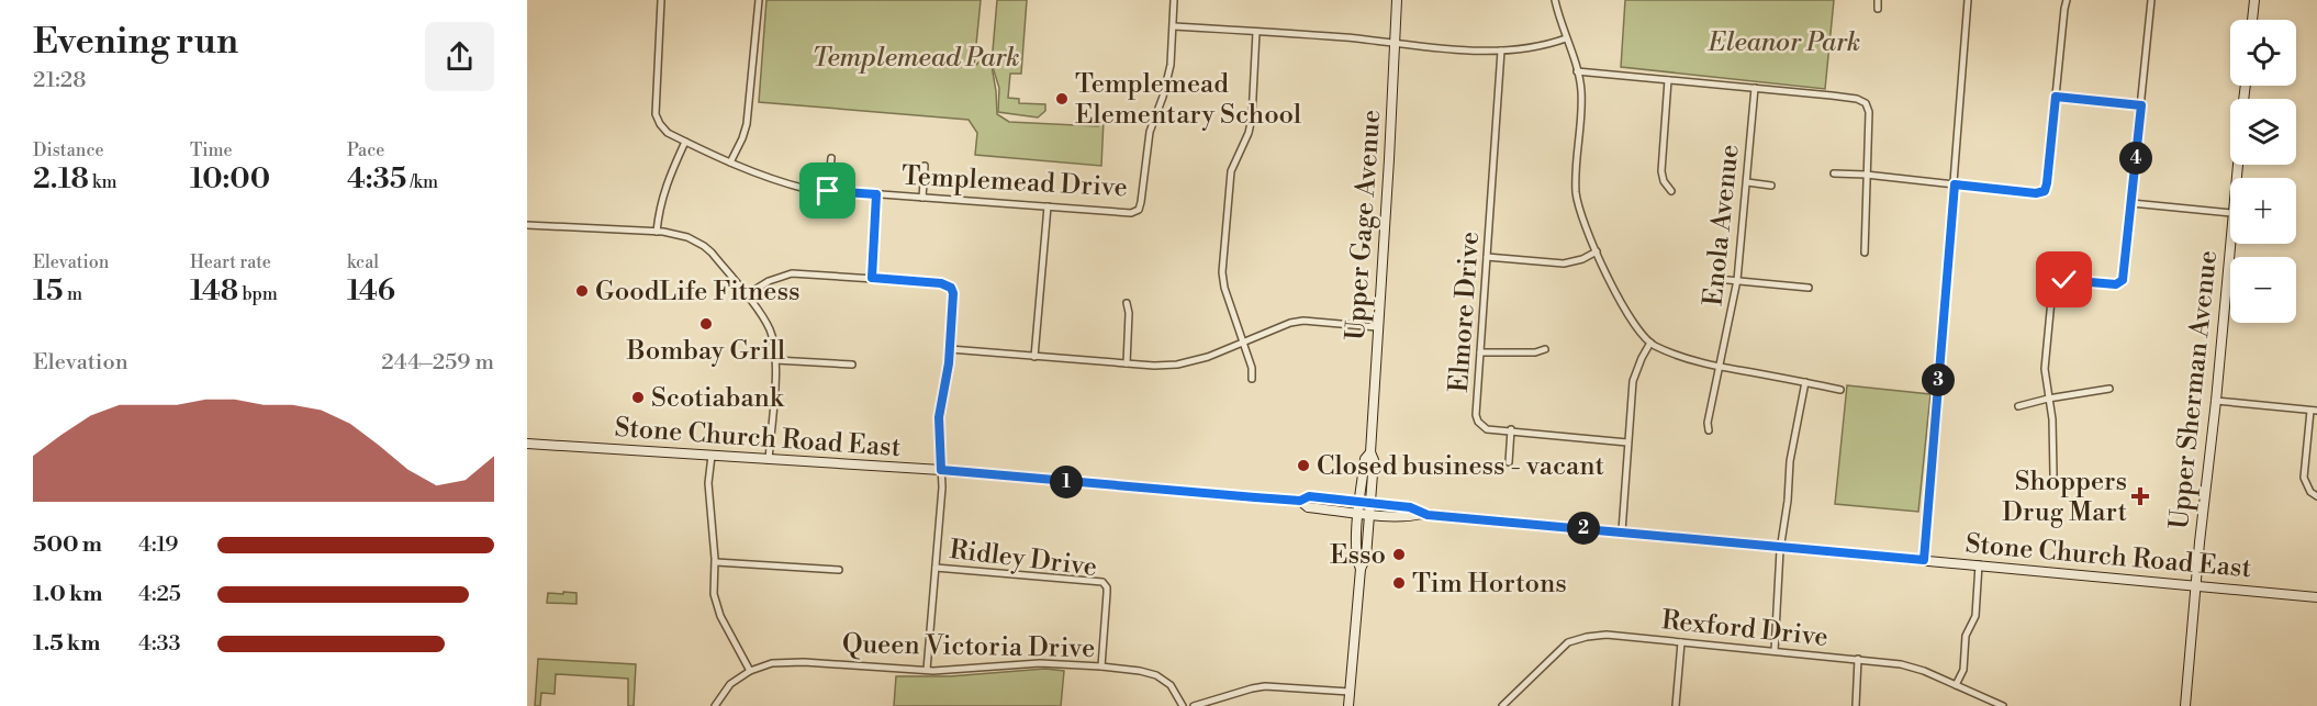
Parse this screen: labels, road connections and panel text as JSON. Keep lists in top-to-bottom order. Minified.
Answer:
{"streets":{"main road":["Upper Gage Avenue","Upper Sherman Avenue","Stone Church Road East"],"street":["Templemead Drive","Enola Avenue","Elmore Drive","Ridley Drive","Rexford Drive","Queen Victoria Drive"]},"crossings":[["Upper Gage Avenue","Stone Church Road East"],["Upper Sherman Avenue","Stone Church Road East"],["Ridley Drive","Queen Victoria Drive"]],"parks":["Eleanor Park","Templemead Park"],"places":{"other":["Templemead Elementary School","GoodLife Fitness","Bombay Grill","Scotiabank","Closed business - vacant","Esso","Tim Hortons"],"health":["Shoppers Drug Mart"]},"page":{"heading":["Evening run","21:28"],"map_buttons":["+","−"],"stats":[["Distance","2.18 km"],["Time","10:00"],["Pace","4:35 /km"],["Elevation","15 m"],["Heart rate","148 bpm"],["kcal","146"]],"pins":["4","3","1","2"],"chart":["Elevation","244–259 m"],"list":[{"name":"500 m","note":"4:19"},{"name":"1.0 km","note":"4:25"},{"name":"1.5 km","note":"4:33"}]}}
